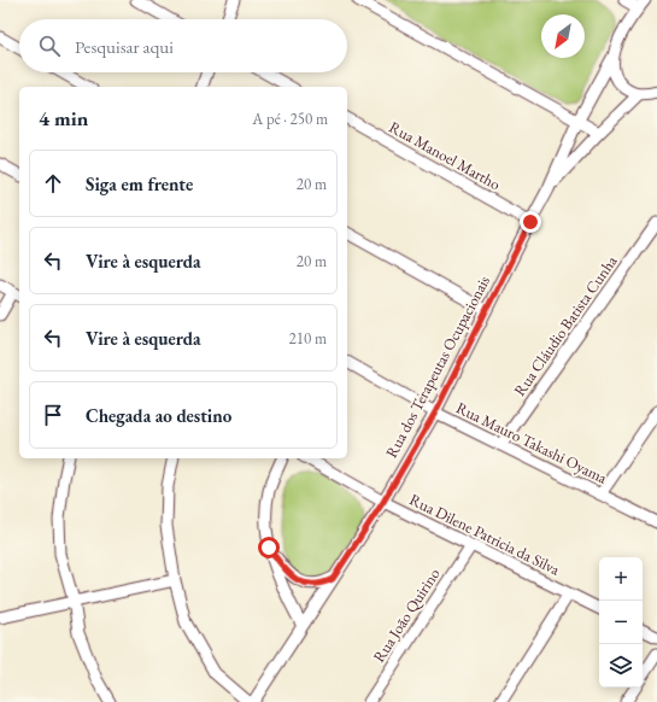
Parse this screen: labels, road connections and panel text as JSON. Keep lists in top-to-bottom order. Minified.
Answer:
{"streets":{"street":["Rua Manoel Martho","Rua Cláudio Batista Cunha","Rua dos Terapeutas Ocupacionais","Rua Mauro Takashi Oyama","Rua Dilene Patricia da Silva","Rua João Quirino"]},"crossings":[["Rua Manoel Martho","Rua dos Terapeutas Ocupacionais"],["Rua Cláudio Batista Cunha","Rua Mauro Takashi Oyama"],["Rua dos Terapeutas Ocupacionais","Rua Mauro Takashi Oyama"],["Rua dos Terapeutas Ocupacionais","Rua Dilene Patricia da Silva"],["Rua Dilene Patricia da Silva","Rua João Quirino"]],"north":"bottom left","page":{"search":"Pesquisar aqui","heading":["4 min","A pé · 250 m"],"list":[["Siga em frente","20 m"],["Vire à esquerda","20 m"],["Vire à esquerda","210 m"],"Chegada ao destino"],"map_buttons":["+","−"]}}
